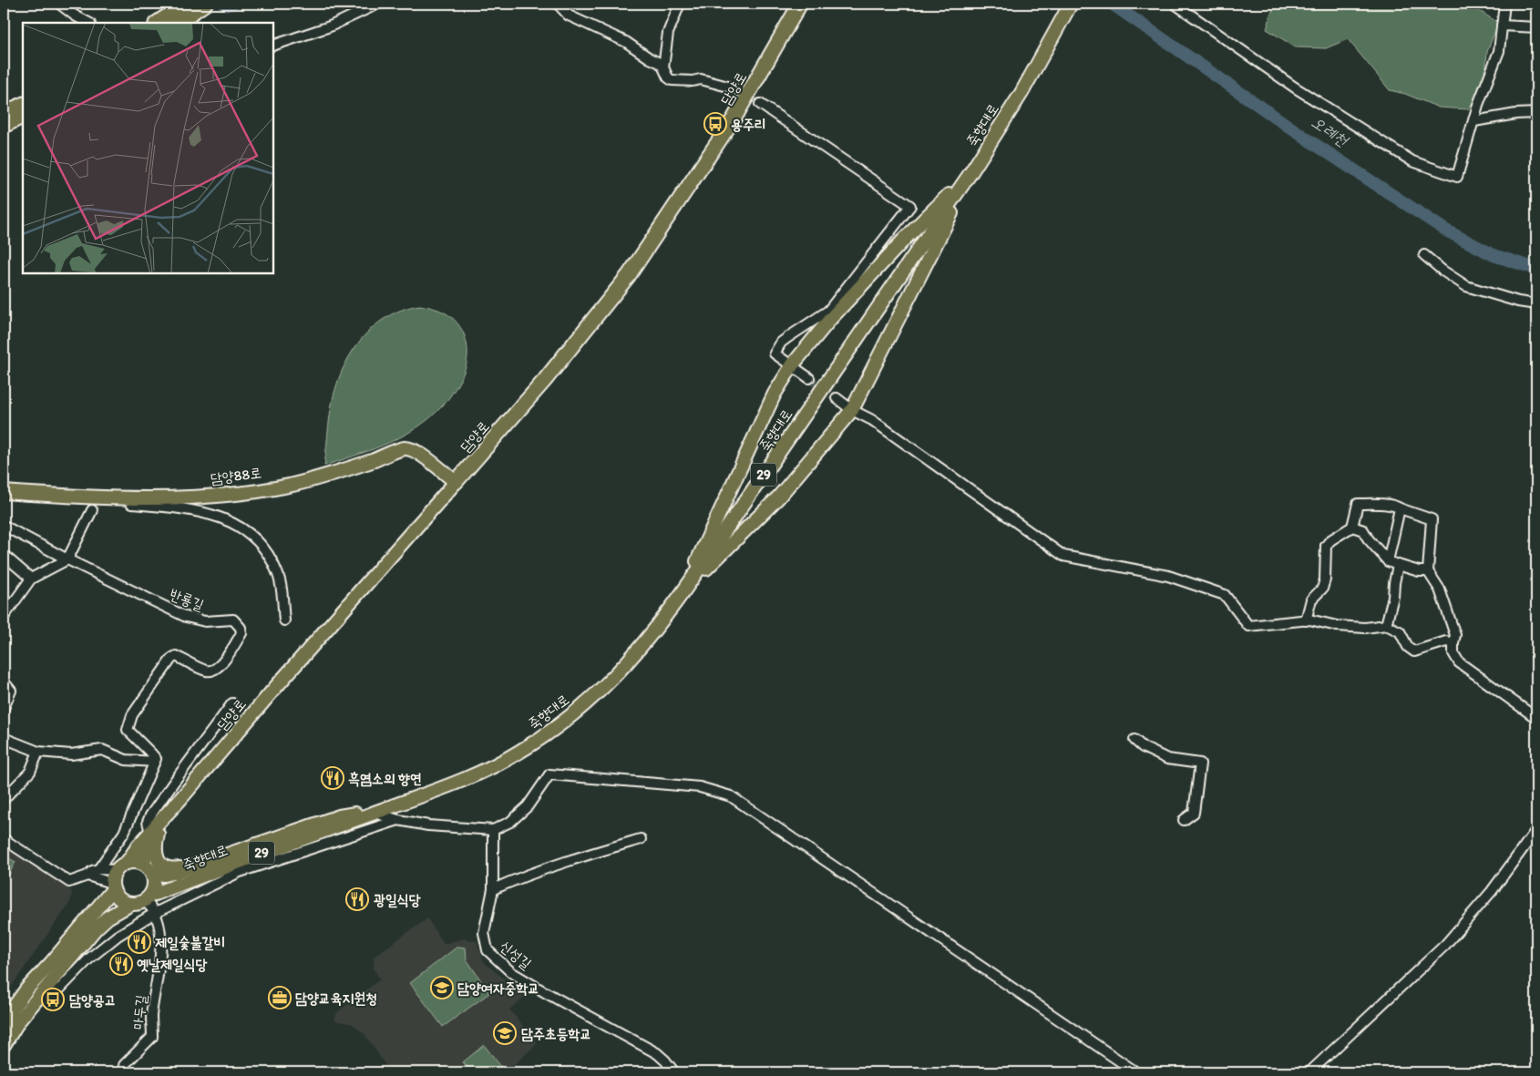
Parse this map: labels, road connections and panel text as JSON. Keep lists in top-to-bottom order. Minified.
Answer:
{"streets":{"highway":["담양로"],"main road":["죽향대로","29","담양88로"],"street":["반룡길","신성길","마두길"]},"crossings":[["담양로","죽향대로"],["담양로","담양88로"],["담양로","마두길"],["죽향대로","마두길"]],"water":["오례천"],"places":{"bus stop":["용주리","담양공고"],"restaurant":["흑염소의 향연","광일식당","제일숯불갈비","옛날제일식당"],"school or university":["담양여자중학교","담주초등학교"],"office":["담양교육지원청"]}}
